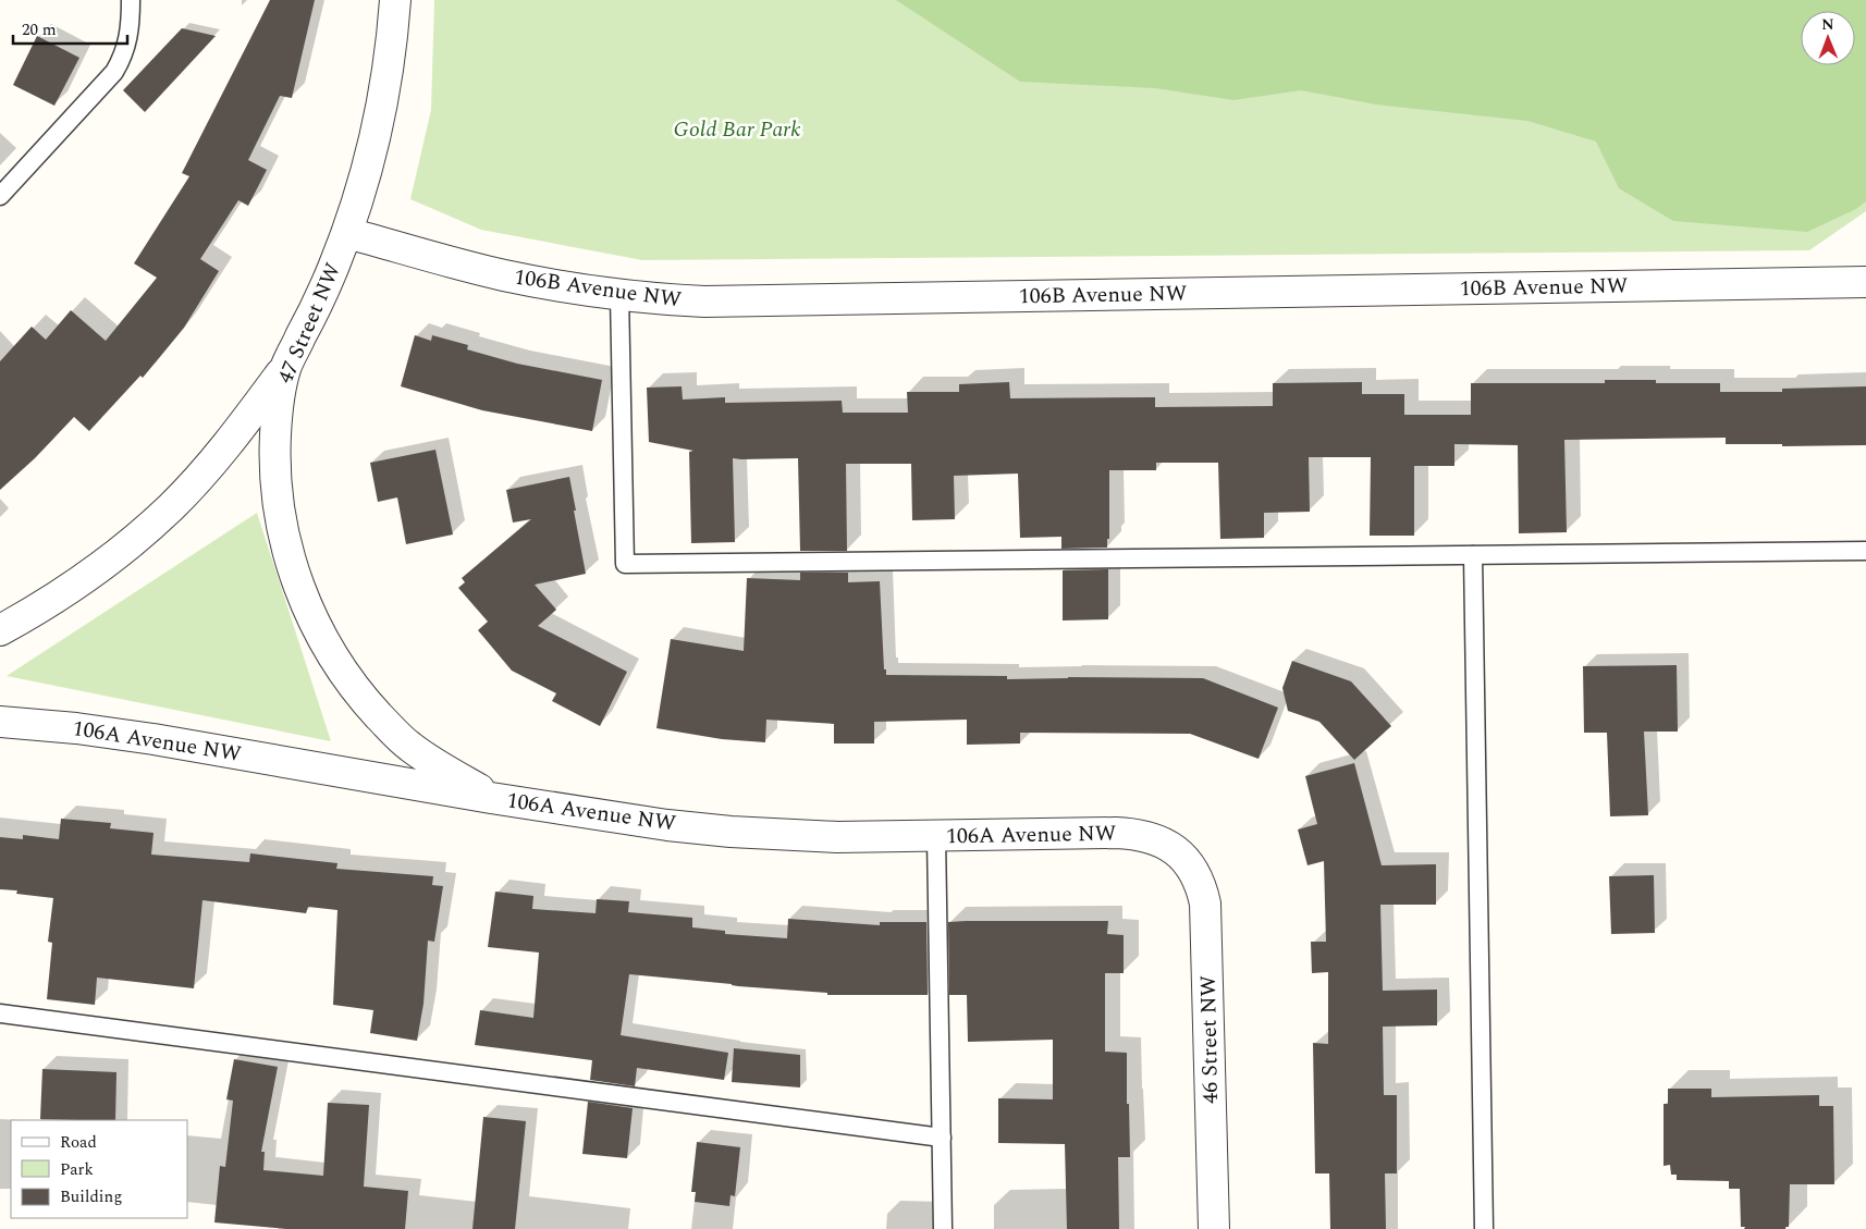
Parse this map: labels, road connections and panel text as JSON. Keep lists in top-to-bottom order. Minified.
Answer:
{"streets":{"street":["106B Avenue NW","47 Street NW","106A Avenue NW","46 Street NW"]},"crossings":[["106B Avenue NW","47 Street NW"],["47 Street NW","106A Avenue NW"],["106A Avenue NW","46 Street NW"]],"parks":["Gold Bar Park"],"legend":["Road","Park","Building"],"scale_bar":"20 m","north":"top"}
